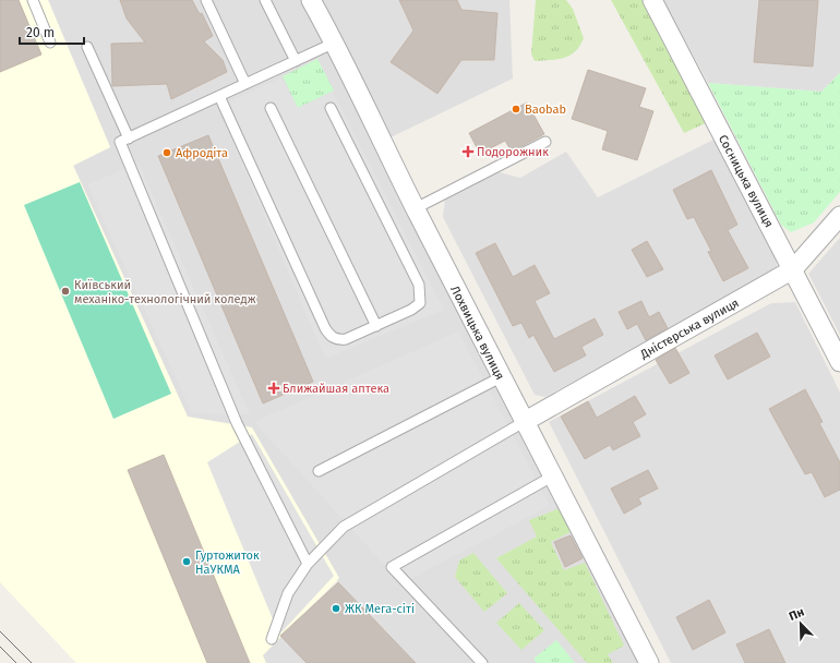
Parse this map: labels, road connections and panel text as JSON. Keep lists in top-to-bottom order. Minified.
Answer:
{"streets":{"street":["Сосницька вулиця","Дністерська вулиця","Лохвицька вулиця"]},"crossings":[["Сосницька вулиця","Дністерська вулиця"],["Дністерська вулиця","Лохвицька вулиця"]],"places":{"other":["Baobab","Афродіта","Київський механіко-технологічний коледж","Гуртожиток НаУКМА","ЖК Мега-сіті"],"health":["Подорожник","Ближайшая аптека"]},"scale_bar":"20 m","north":"top left"}
